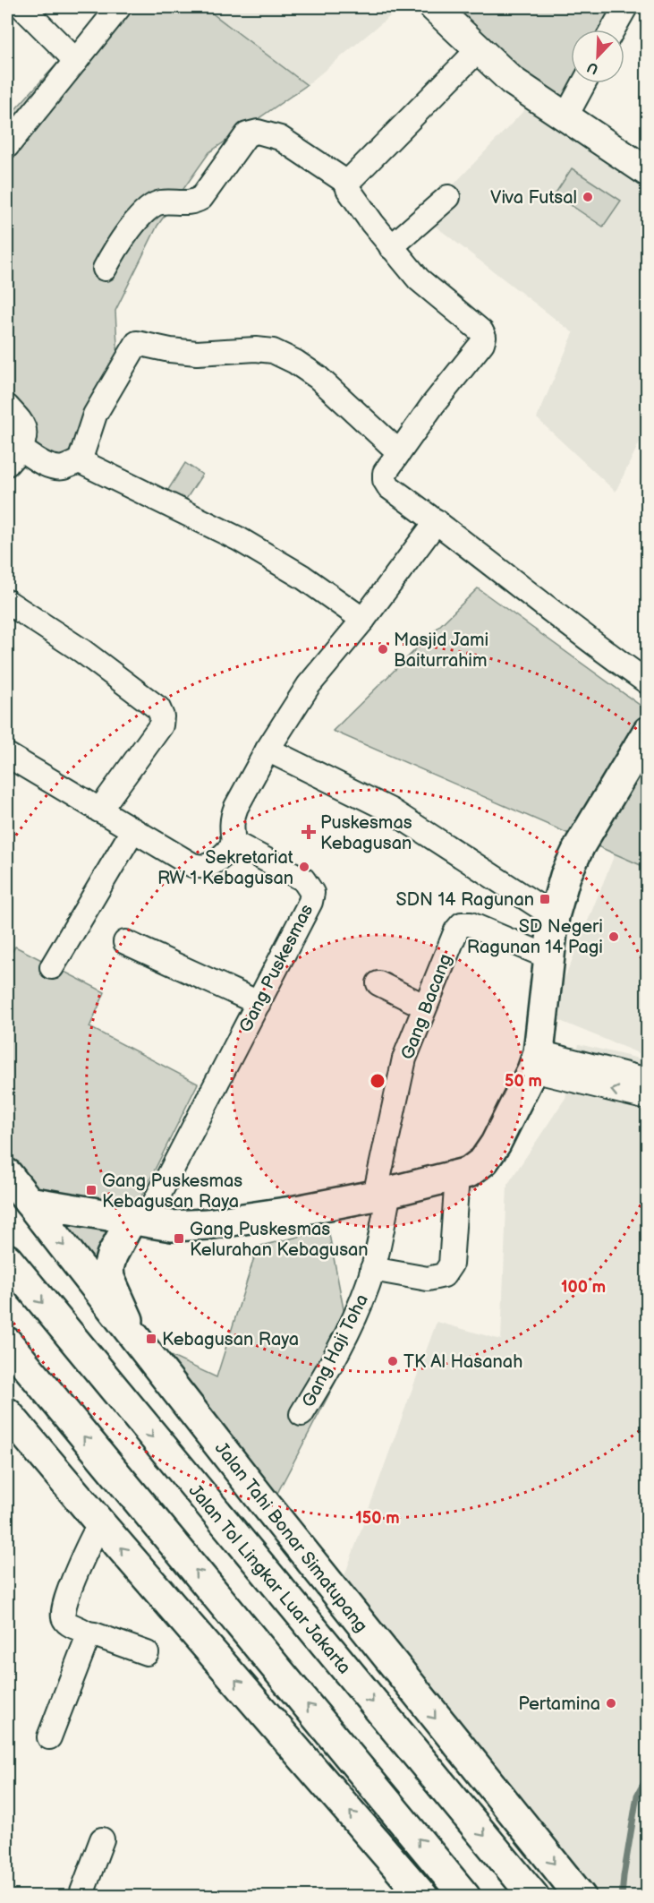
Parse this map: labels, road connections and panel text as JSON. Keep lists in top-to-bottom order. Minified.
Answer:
{"streets":{"main road":["Jalan Tahi Bonar Simatupang","Jalan Tol Lingkar Luar Jakarta"],"street":["Gang Puskesmas","Gang Bacang","Gang Haji Toha"]},"crossings":[["Gang Bacang","Gang Haji Toha"]],"places":{"other":["Viva Futsal","Masjid Jami Baiturrahim","Sekretariat RW 1 Kebagusan","SD Negeri Ragunan 14 Pagi","TK Al Hasanah","Pertamina"],"health":["Puskesmas Kebagusan"],"transit":["SDN 14 Ragunan","Gang Puskesmas Kebagusan Raya","Gang Puskesmas Kelurahan Kebagusan","Kebagusan Raya"]},"north":"bottom left","rings":["50 m","100 m","150 m"]}
